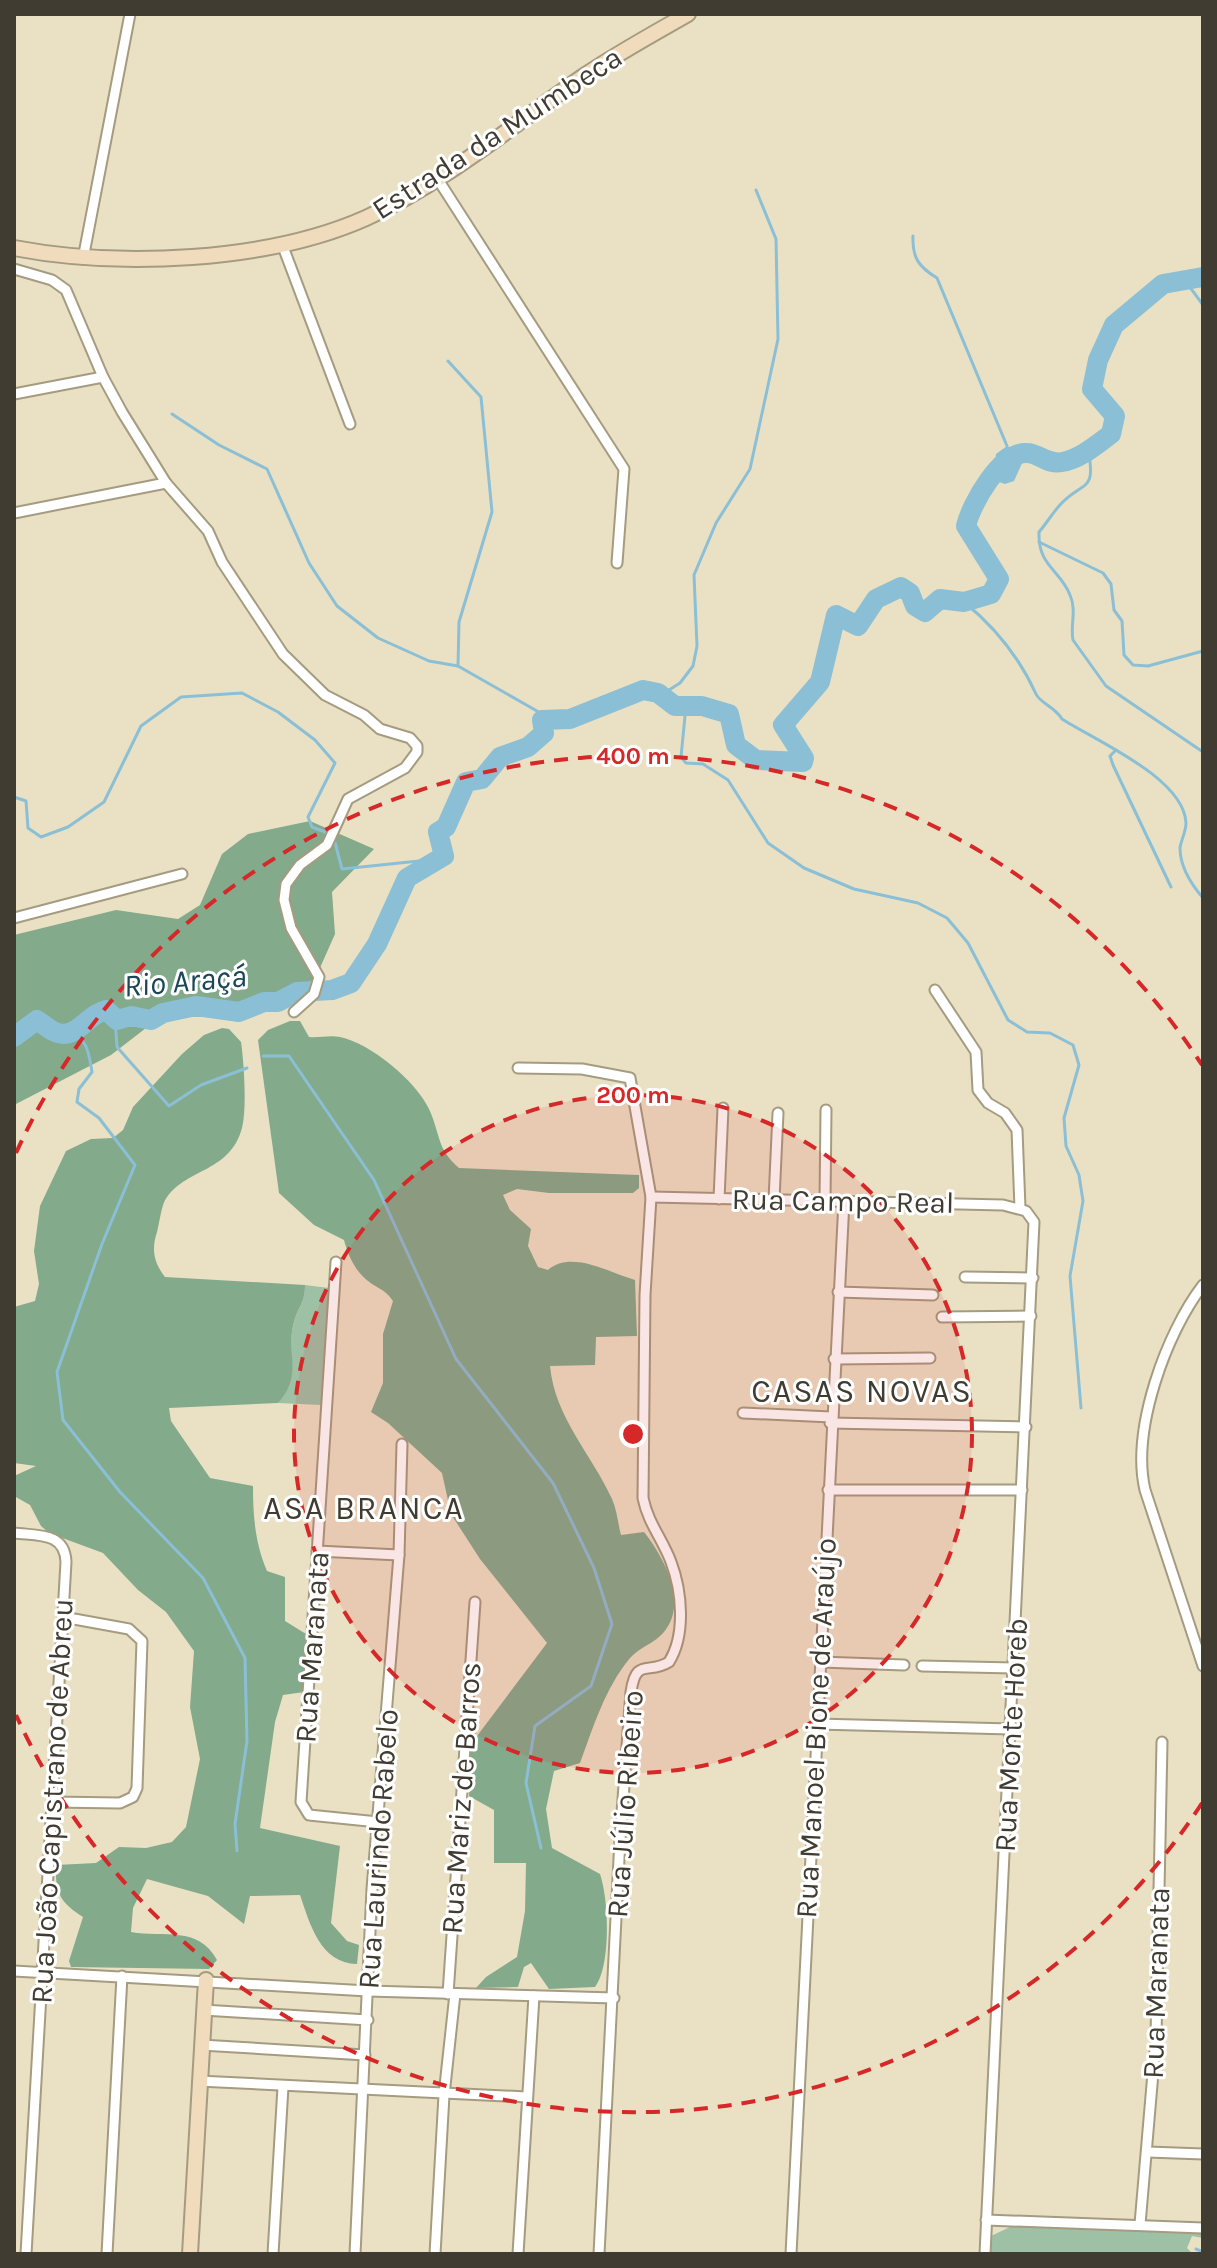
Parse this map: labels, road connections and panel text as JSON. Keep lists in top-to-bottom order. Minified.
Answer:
{"streets":{"main road":["Estrada da Mumbeca"],"street":["Rua Campo Real","Rua Maranata","Rua Manoel Bione de Araújo","Rua Monte Horeb","Rua Mariz de Barros","Rua João Capistrano de Abreu","Rua Júlio Ribeiro","Rua Laurindo Rabelo"]},"crossings":[["Rua Campo Real","Rua Manoel Bione de Araújo"],["Rua Campo Real","Rua Monte Horeb"],["Rua Campo Real","Rua Júlio Ribeiro"],["Rua Maranata","Rua Laurindo Rabelo"]],"districts":["CASAS NOVAS","ASA BRANCA"],"water":["Rio Araçá"],"rings":["400 m","200 m"]}
